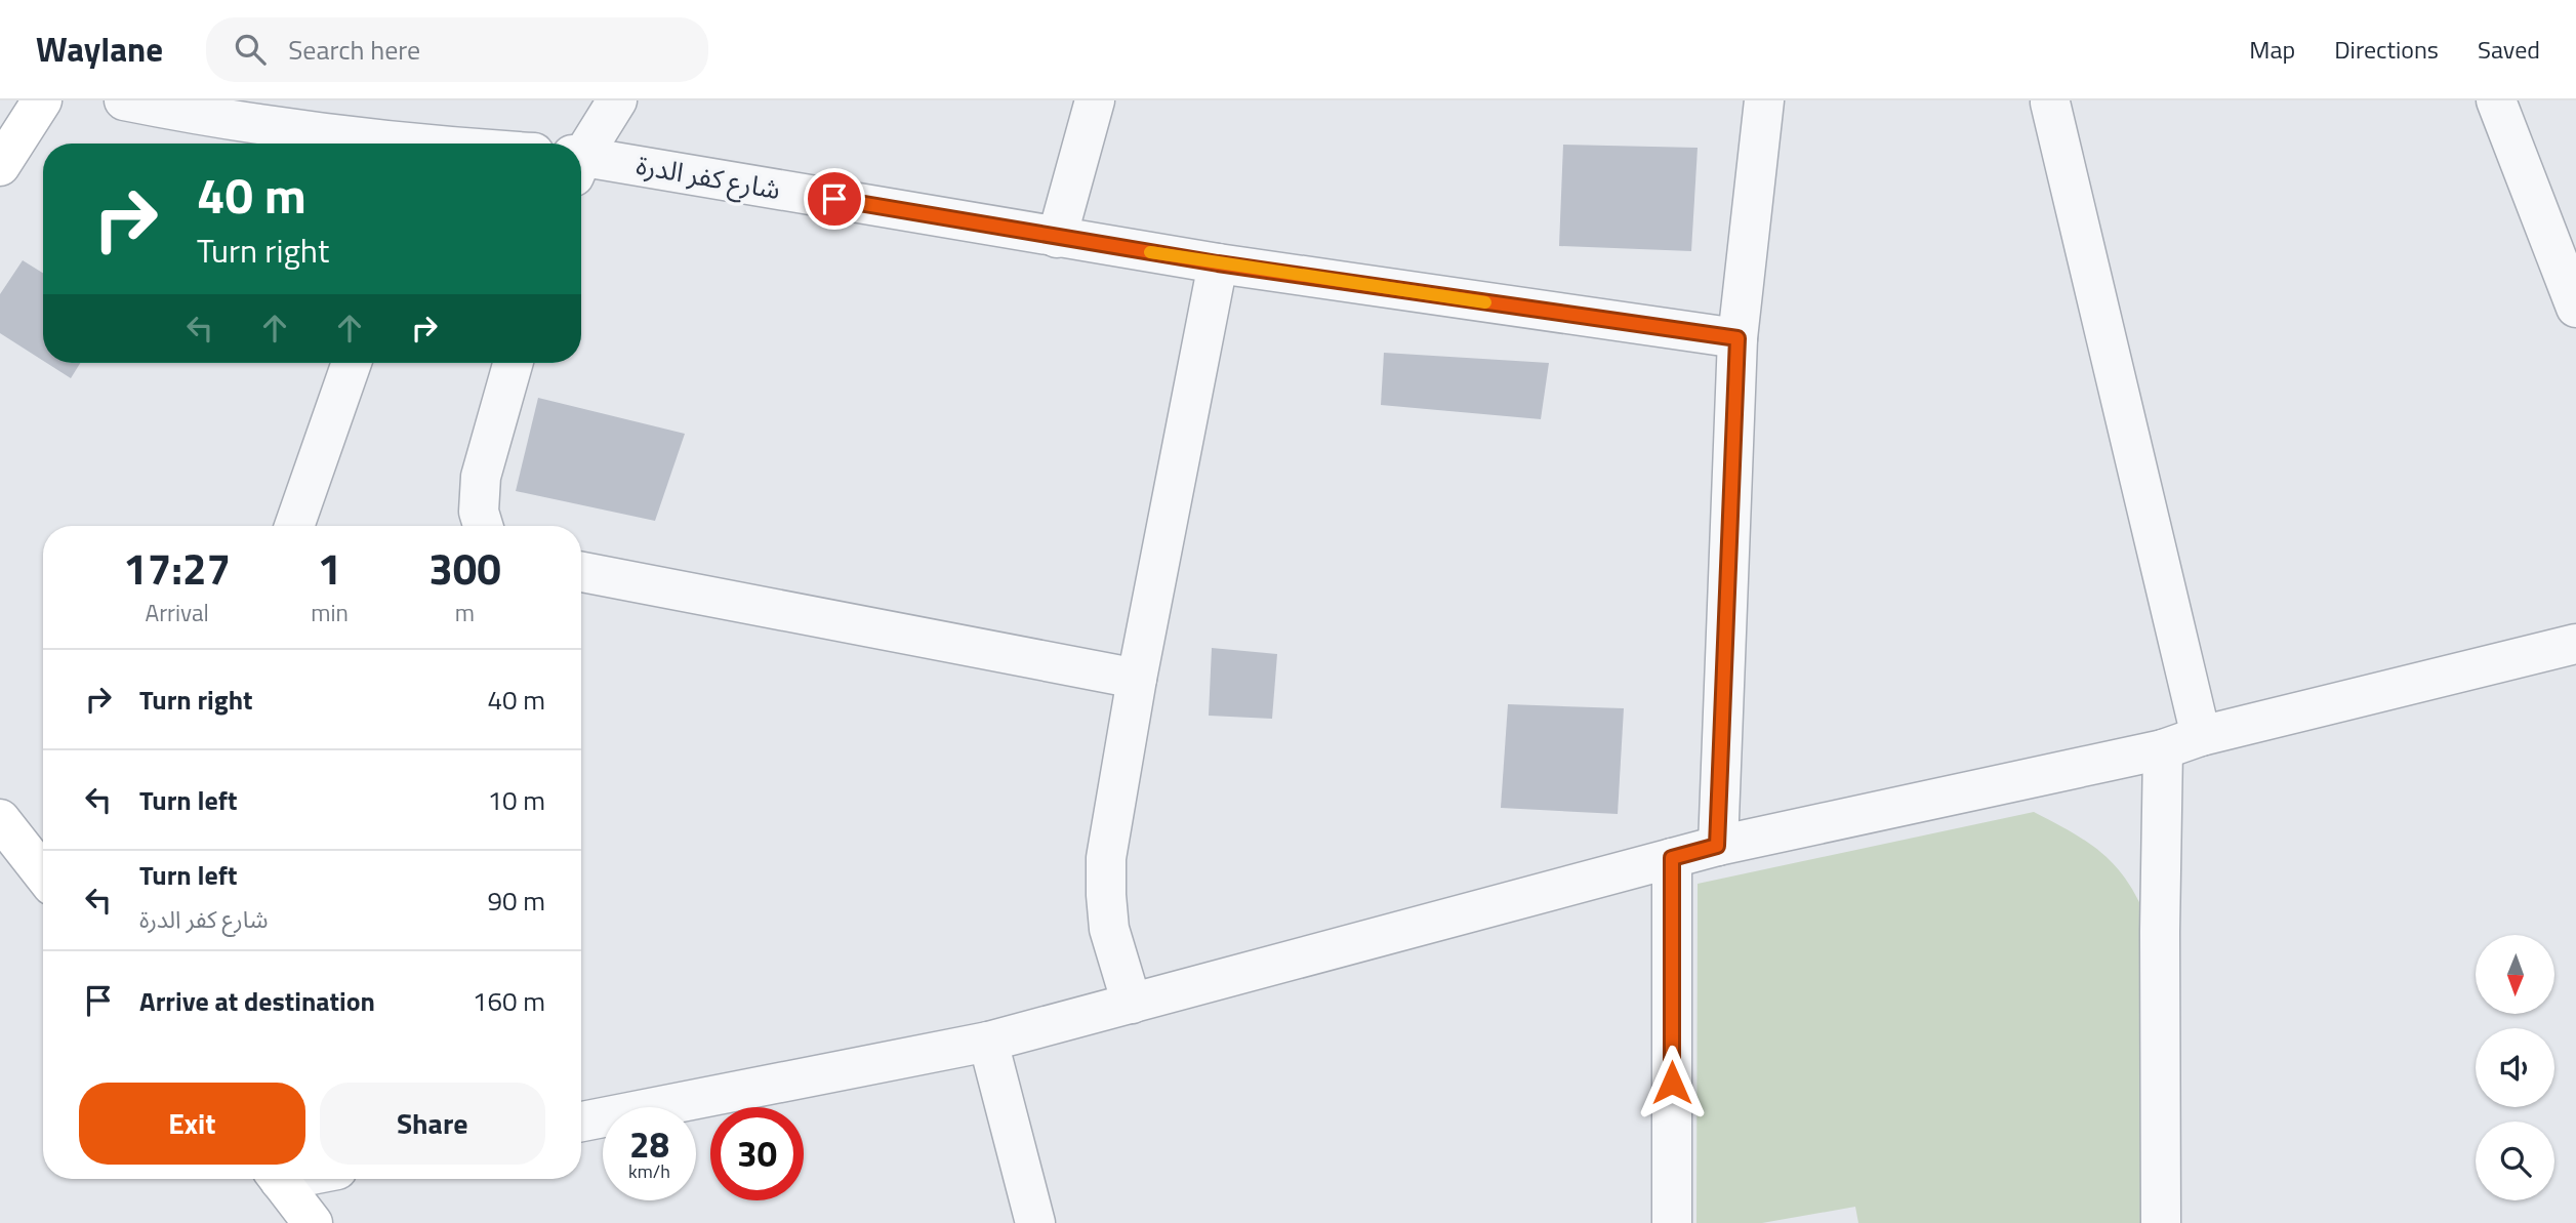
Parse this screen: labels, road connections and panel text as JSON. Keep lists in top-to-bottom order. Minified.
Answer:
{"streets":{"street":["شارع كفر الدرة"]},"north":"bottom","page":{"header":"Waylane","search":"Search here","nav":["Map","Directions","Saved"],"turn":["40 m","Turn right"],"eta":["17:27","Arrival","1","min","300","m"],"list":[{"name":"Turn right","value":"40 m"},{"name":"Turn left","value":"10 m"},{"name":"Turn left","note":"شارع كفر الدرة","value":"90 m"},{"name":"Arrive at destination","value":"160 m"}],"buttons":["Exit","Share"],"speed":"28 km/h","limit":"30"}}
